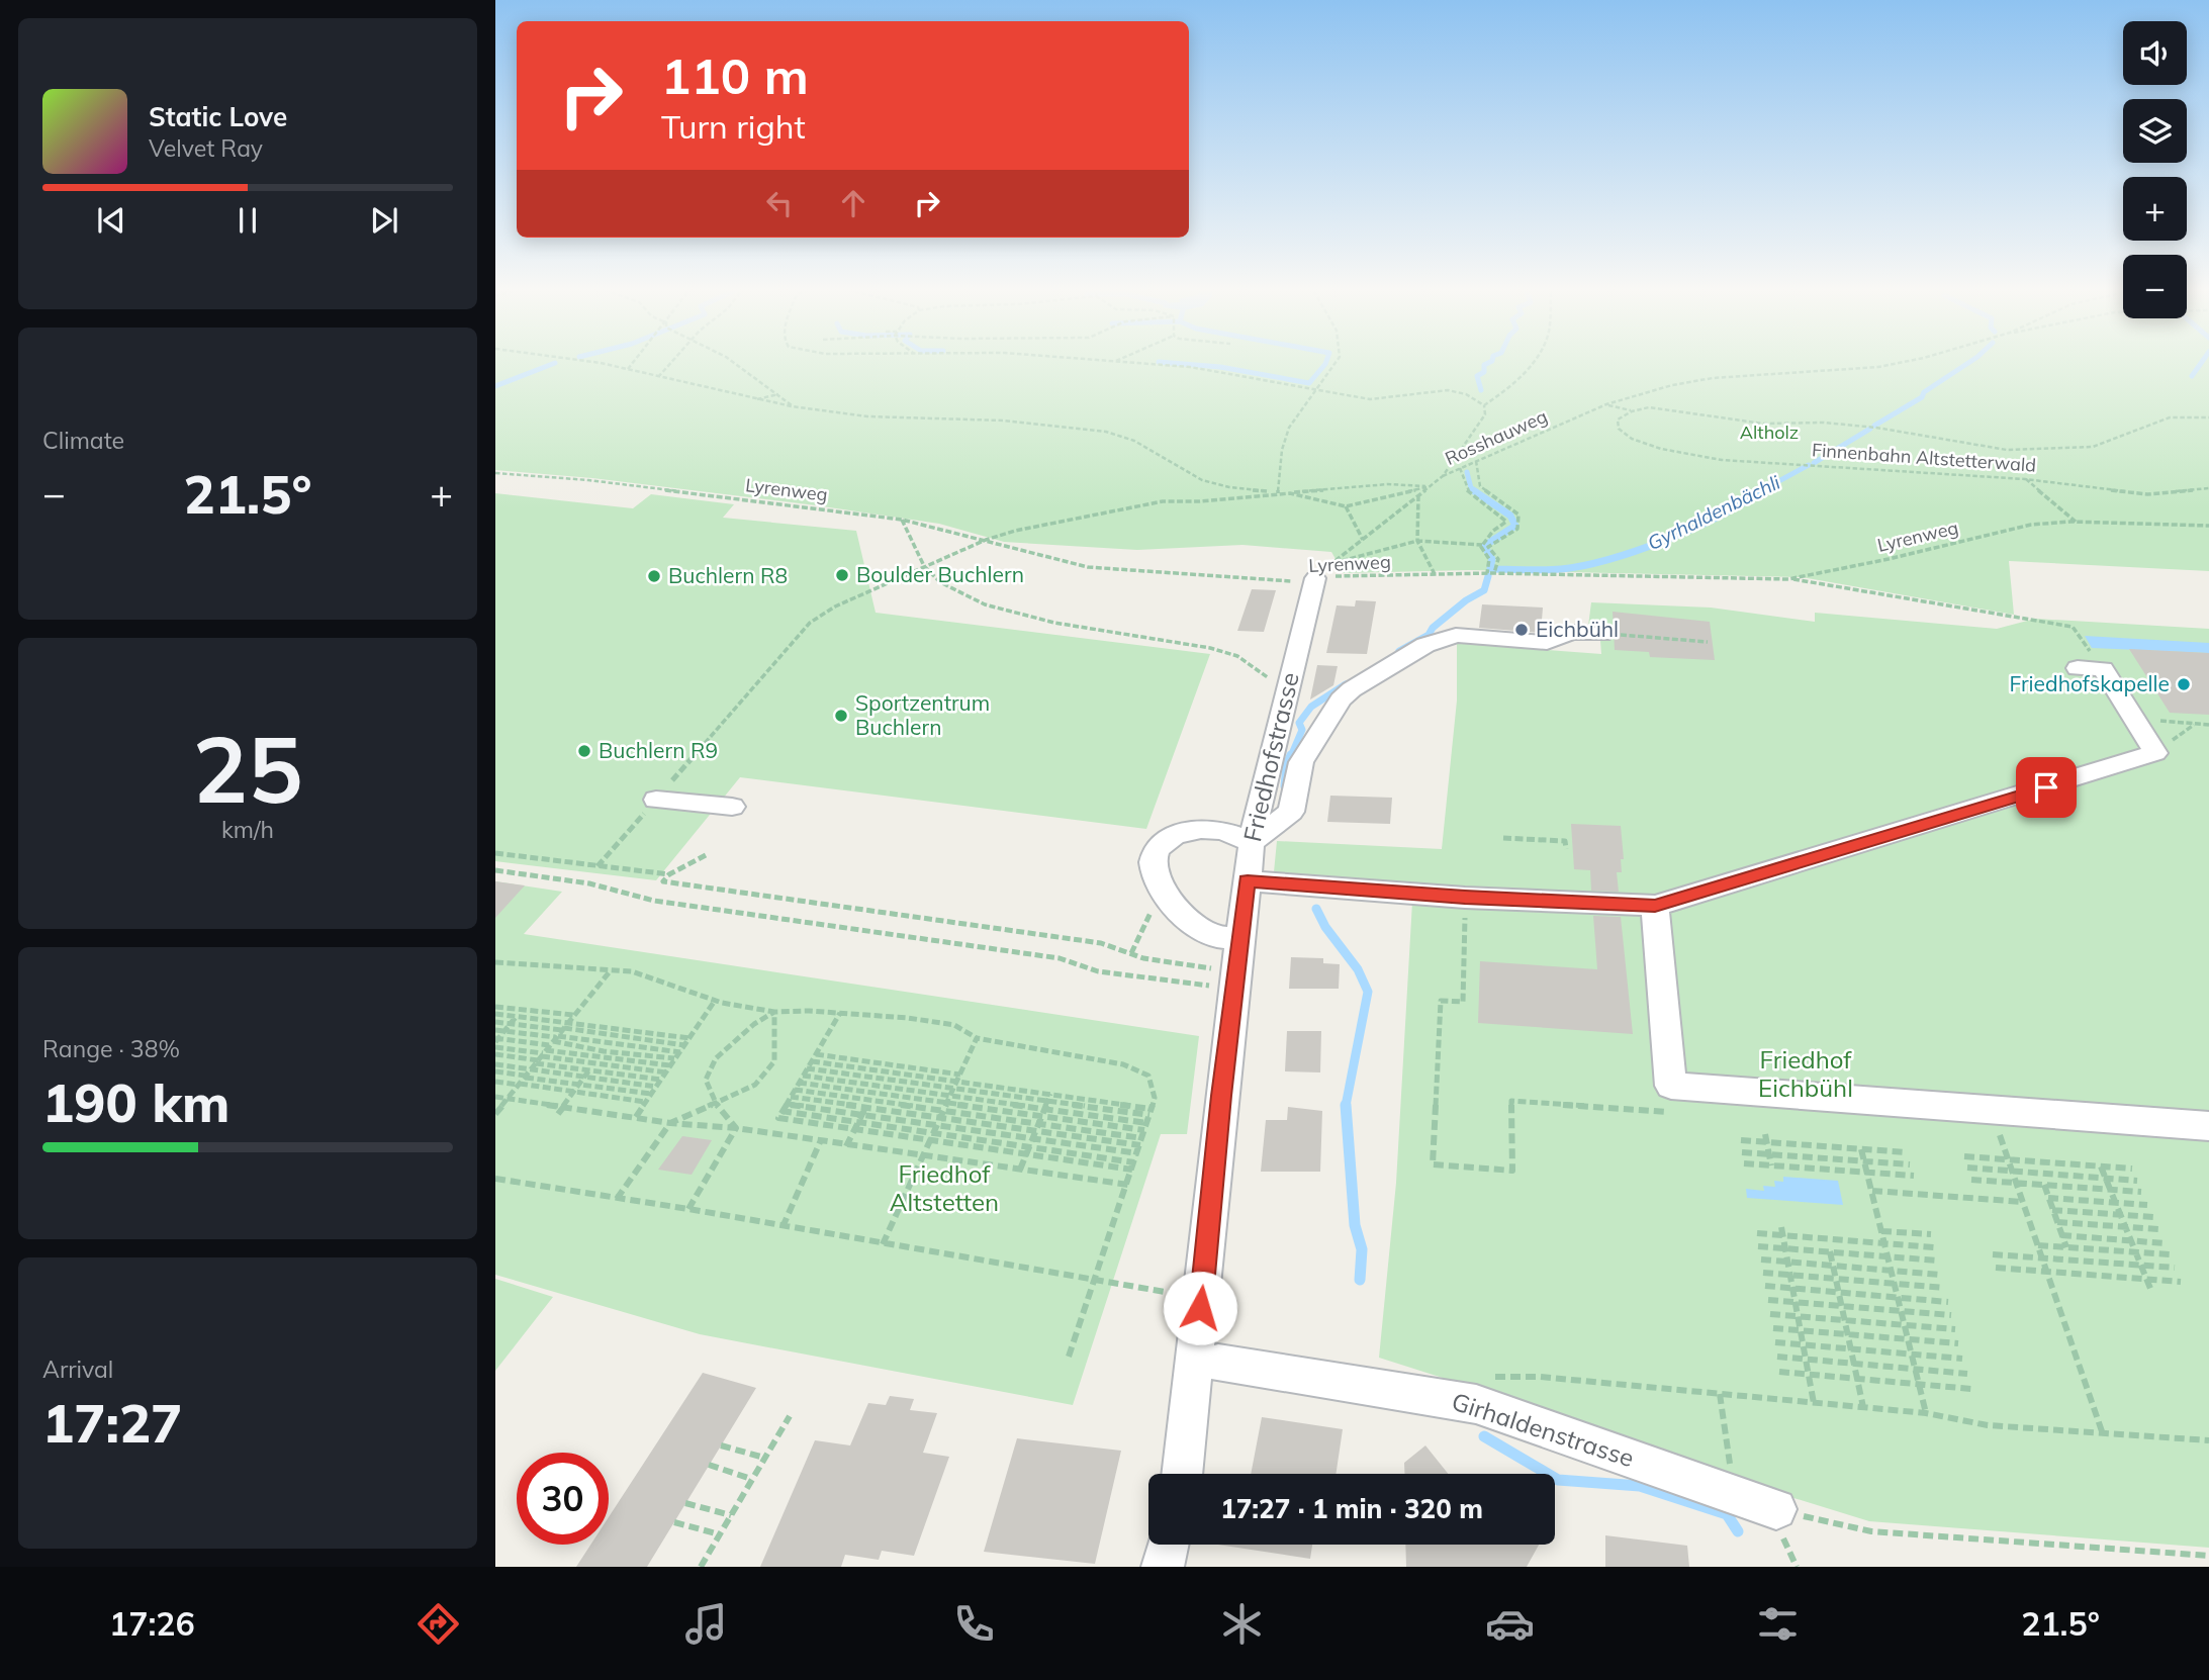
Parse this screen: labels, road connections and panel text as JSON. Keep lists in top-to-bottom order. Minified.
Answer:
{"streets":{"street":["Friedhofstrasse","Girhaldenstrasse"],"path":["Rosshauweg","Finnenbahn Altstetterwald","Lyrenweg"]},"crossings":[["Lyrenweg","Friedhofstrasse"]],"water":["Gyrhaldenbächli"],"parks":["Altholz","Friedhof Eichbühl","Friedhof Altstetten"],"places":["Boulder Buchlern","Buchlern R8","Eichbühl","Friedhofskapelle","Sportzentrum Buchlern","Buchlern R9"],"page":{"map_buttons":["+","−"],"turn":["110 m","Turn right"],"song":["Static Love","Velvet Ray"],"tile":["Climate",["25","km/h"],["Range · 38%","190 km"],["Arrival","17:27"]],"heat":["−","21.5°","+"],"limit":"30","trip":"17:27 · 1 min · 320 m","tabs":["17:26","21.5°"]}}
